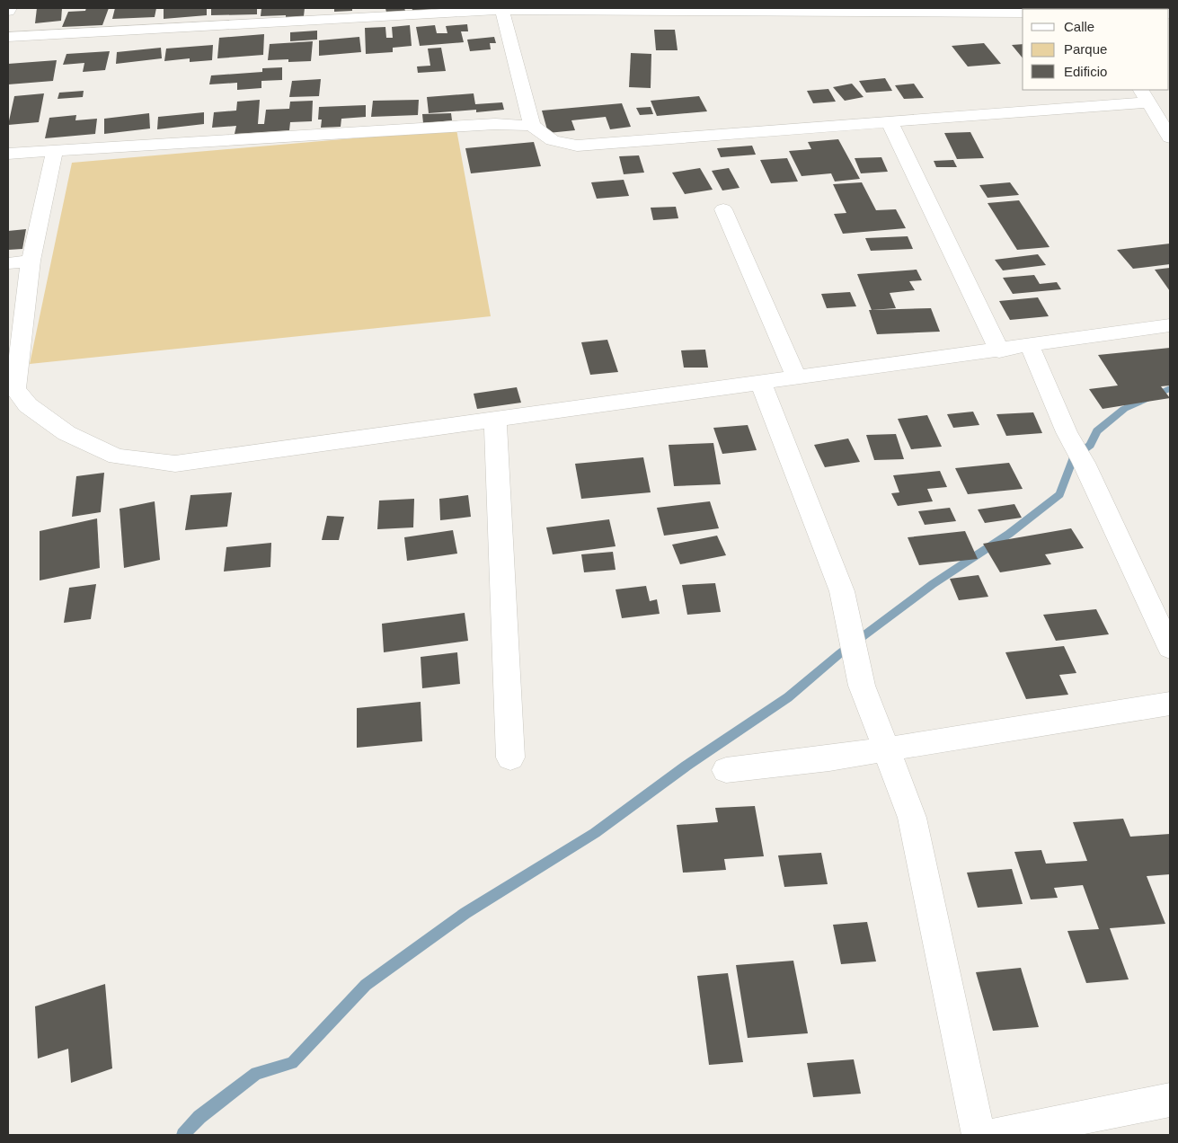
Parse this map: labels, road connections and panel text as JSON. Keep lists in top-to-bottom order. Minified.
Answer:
{"legend":["Calle","Parque","Edificio"]}
